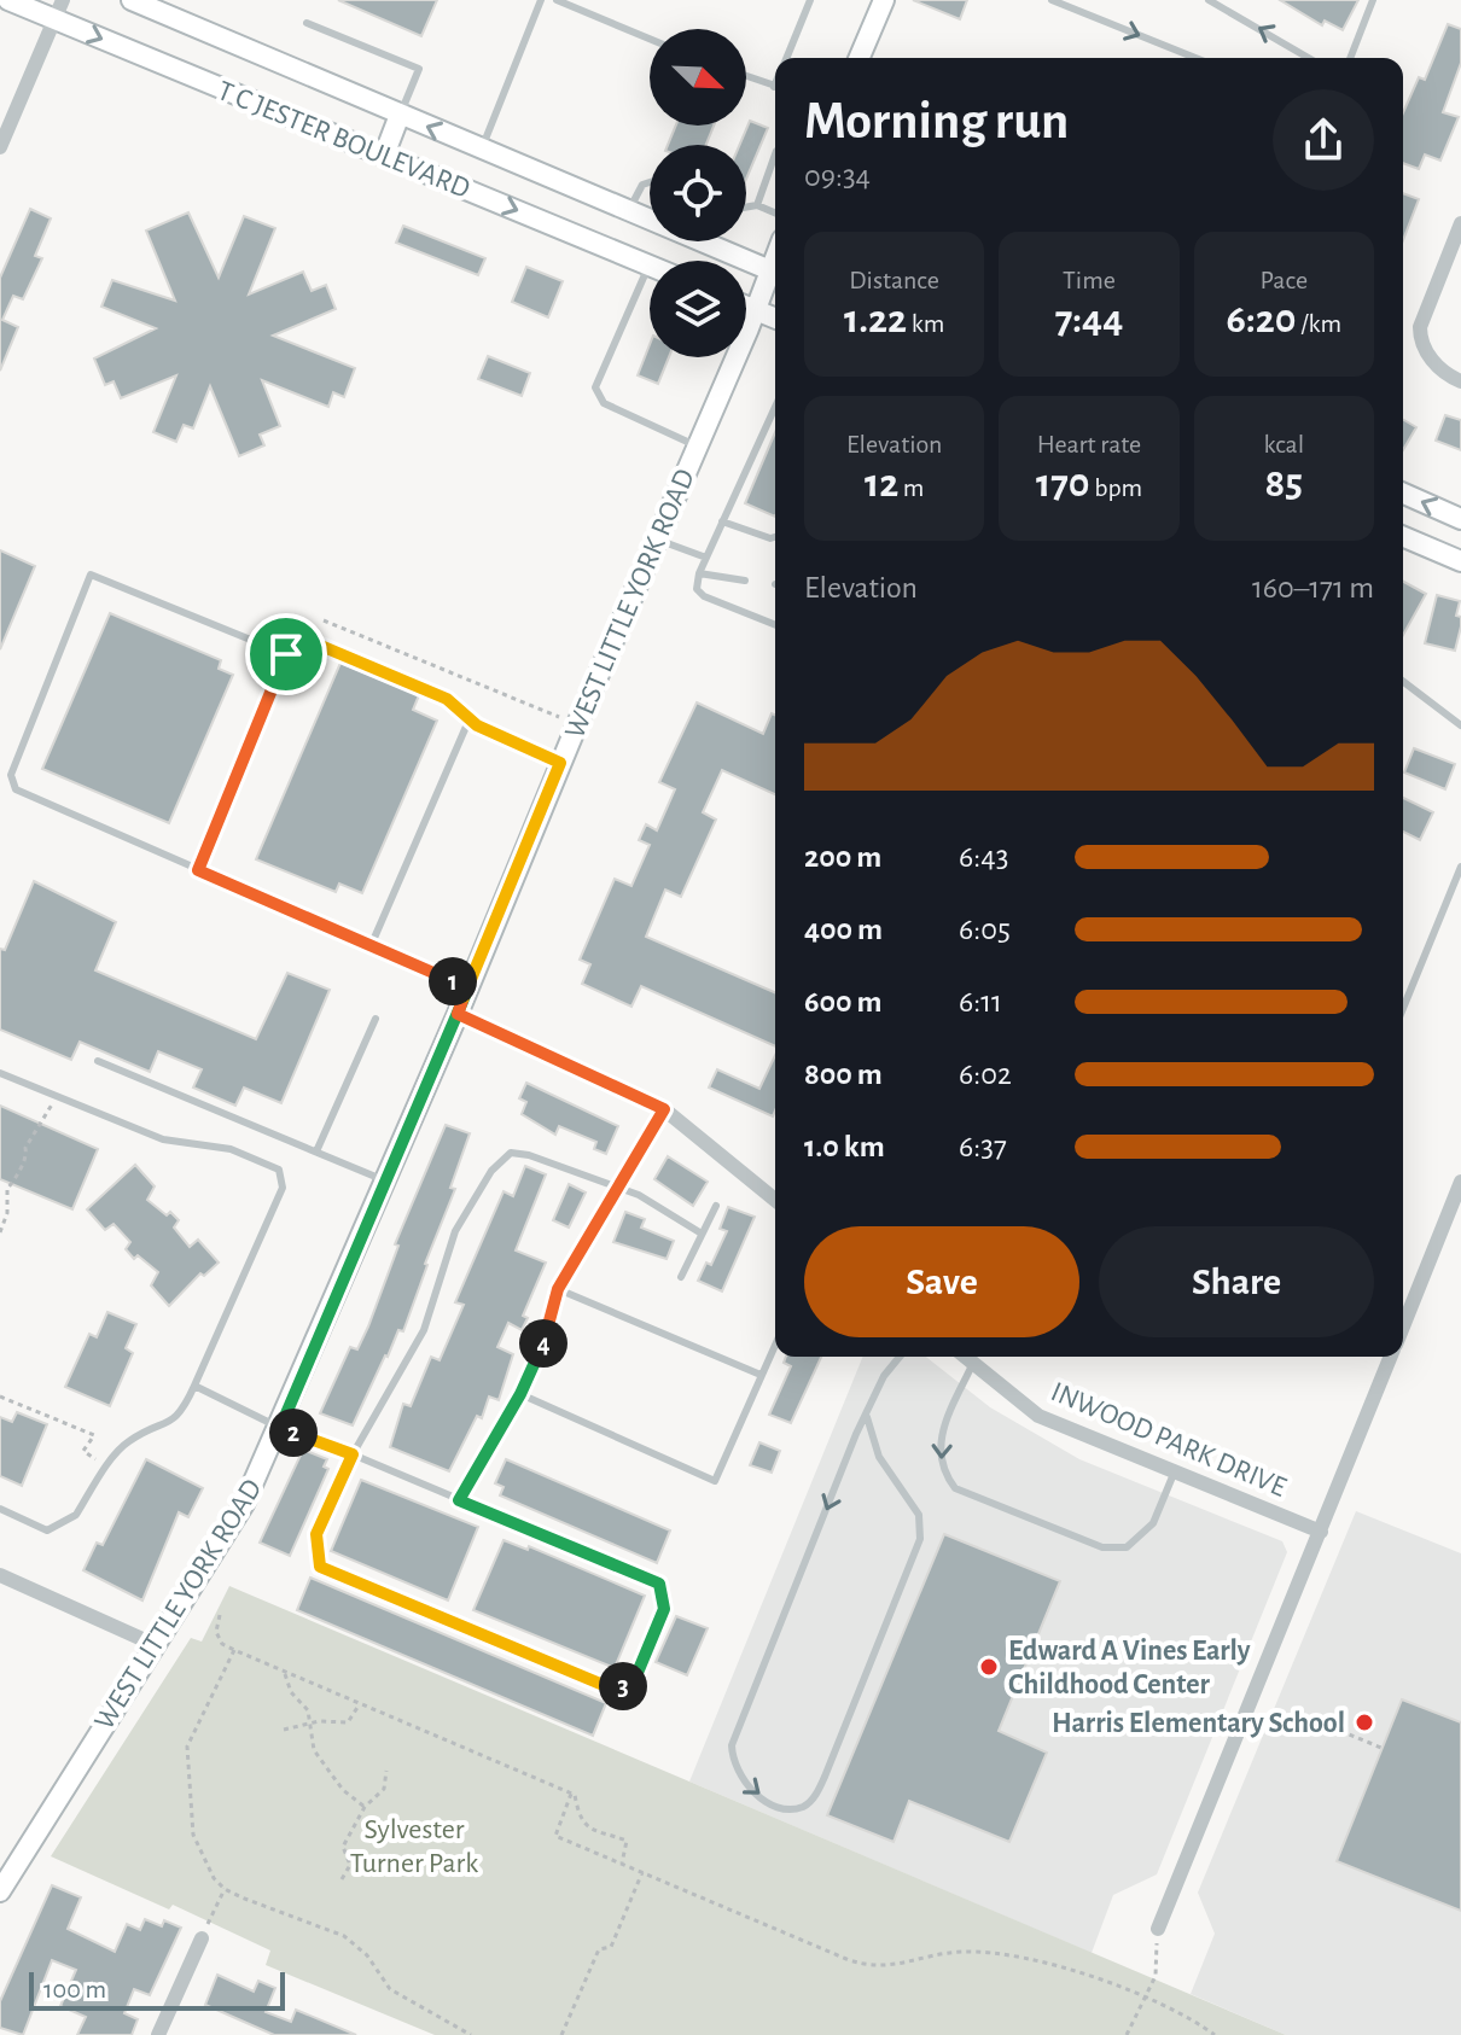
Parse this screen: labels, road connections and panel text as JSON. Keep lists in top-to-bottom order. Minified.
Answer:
{"streets":{"street":["T C JESTER BOULEVARD","WEST LITTLE YORK ROAD","INWOOD PARK DRIVE"]},"parks":["Sylvester Turner Park"],"places":["Edward A Vines Early Childhood Center","Harris Elementary School"],"scale_bar":"100 m","north":"bottom right","page":{"heading":["Morning run","09:34"],"stats":[["Distance","1.22 km"],["Time","7:44"],["Pace","6:20 /km"],["Elevation","12 m"],["Heart rate","170 bpm"],["kcal","85"]],"chart":["Elevation","160–171 m"],"list":[{"name":"200 m","note":"6:43"},{"name":"400 m","note":"6:05"},{"name":"600 m","note":"6:11"},{"name":"800 m","note":"6:02"},{"name":"1.0 km","note":"6:37"}],"pins":["1","4","2","3"],"buttons":["Save","Share"],"scale":"100 m"}}
